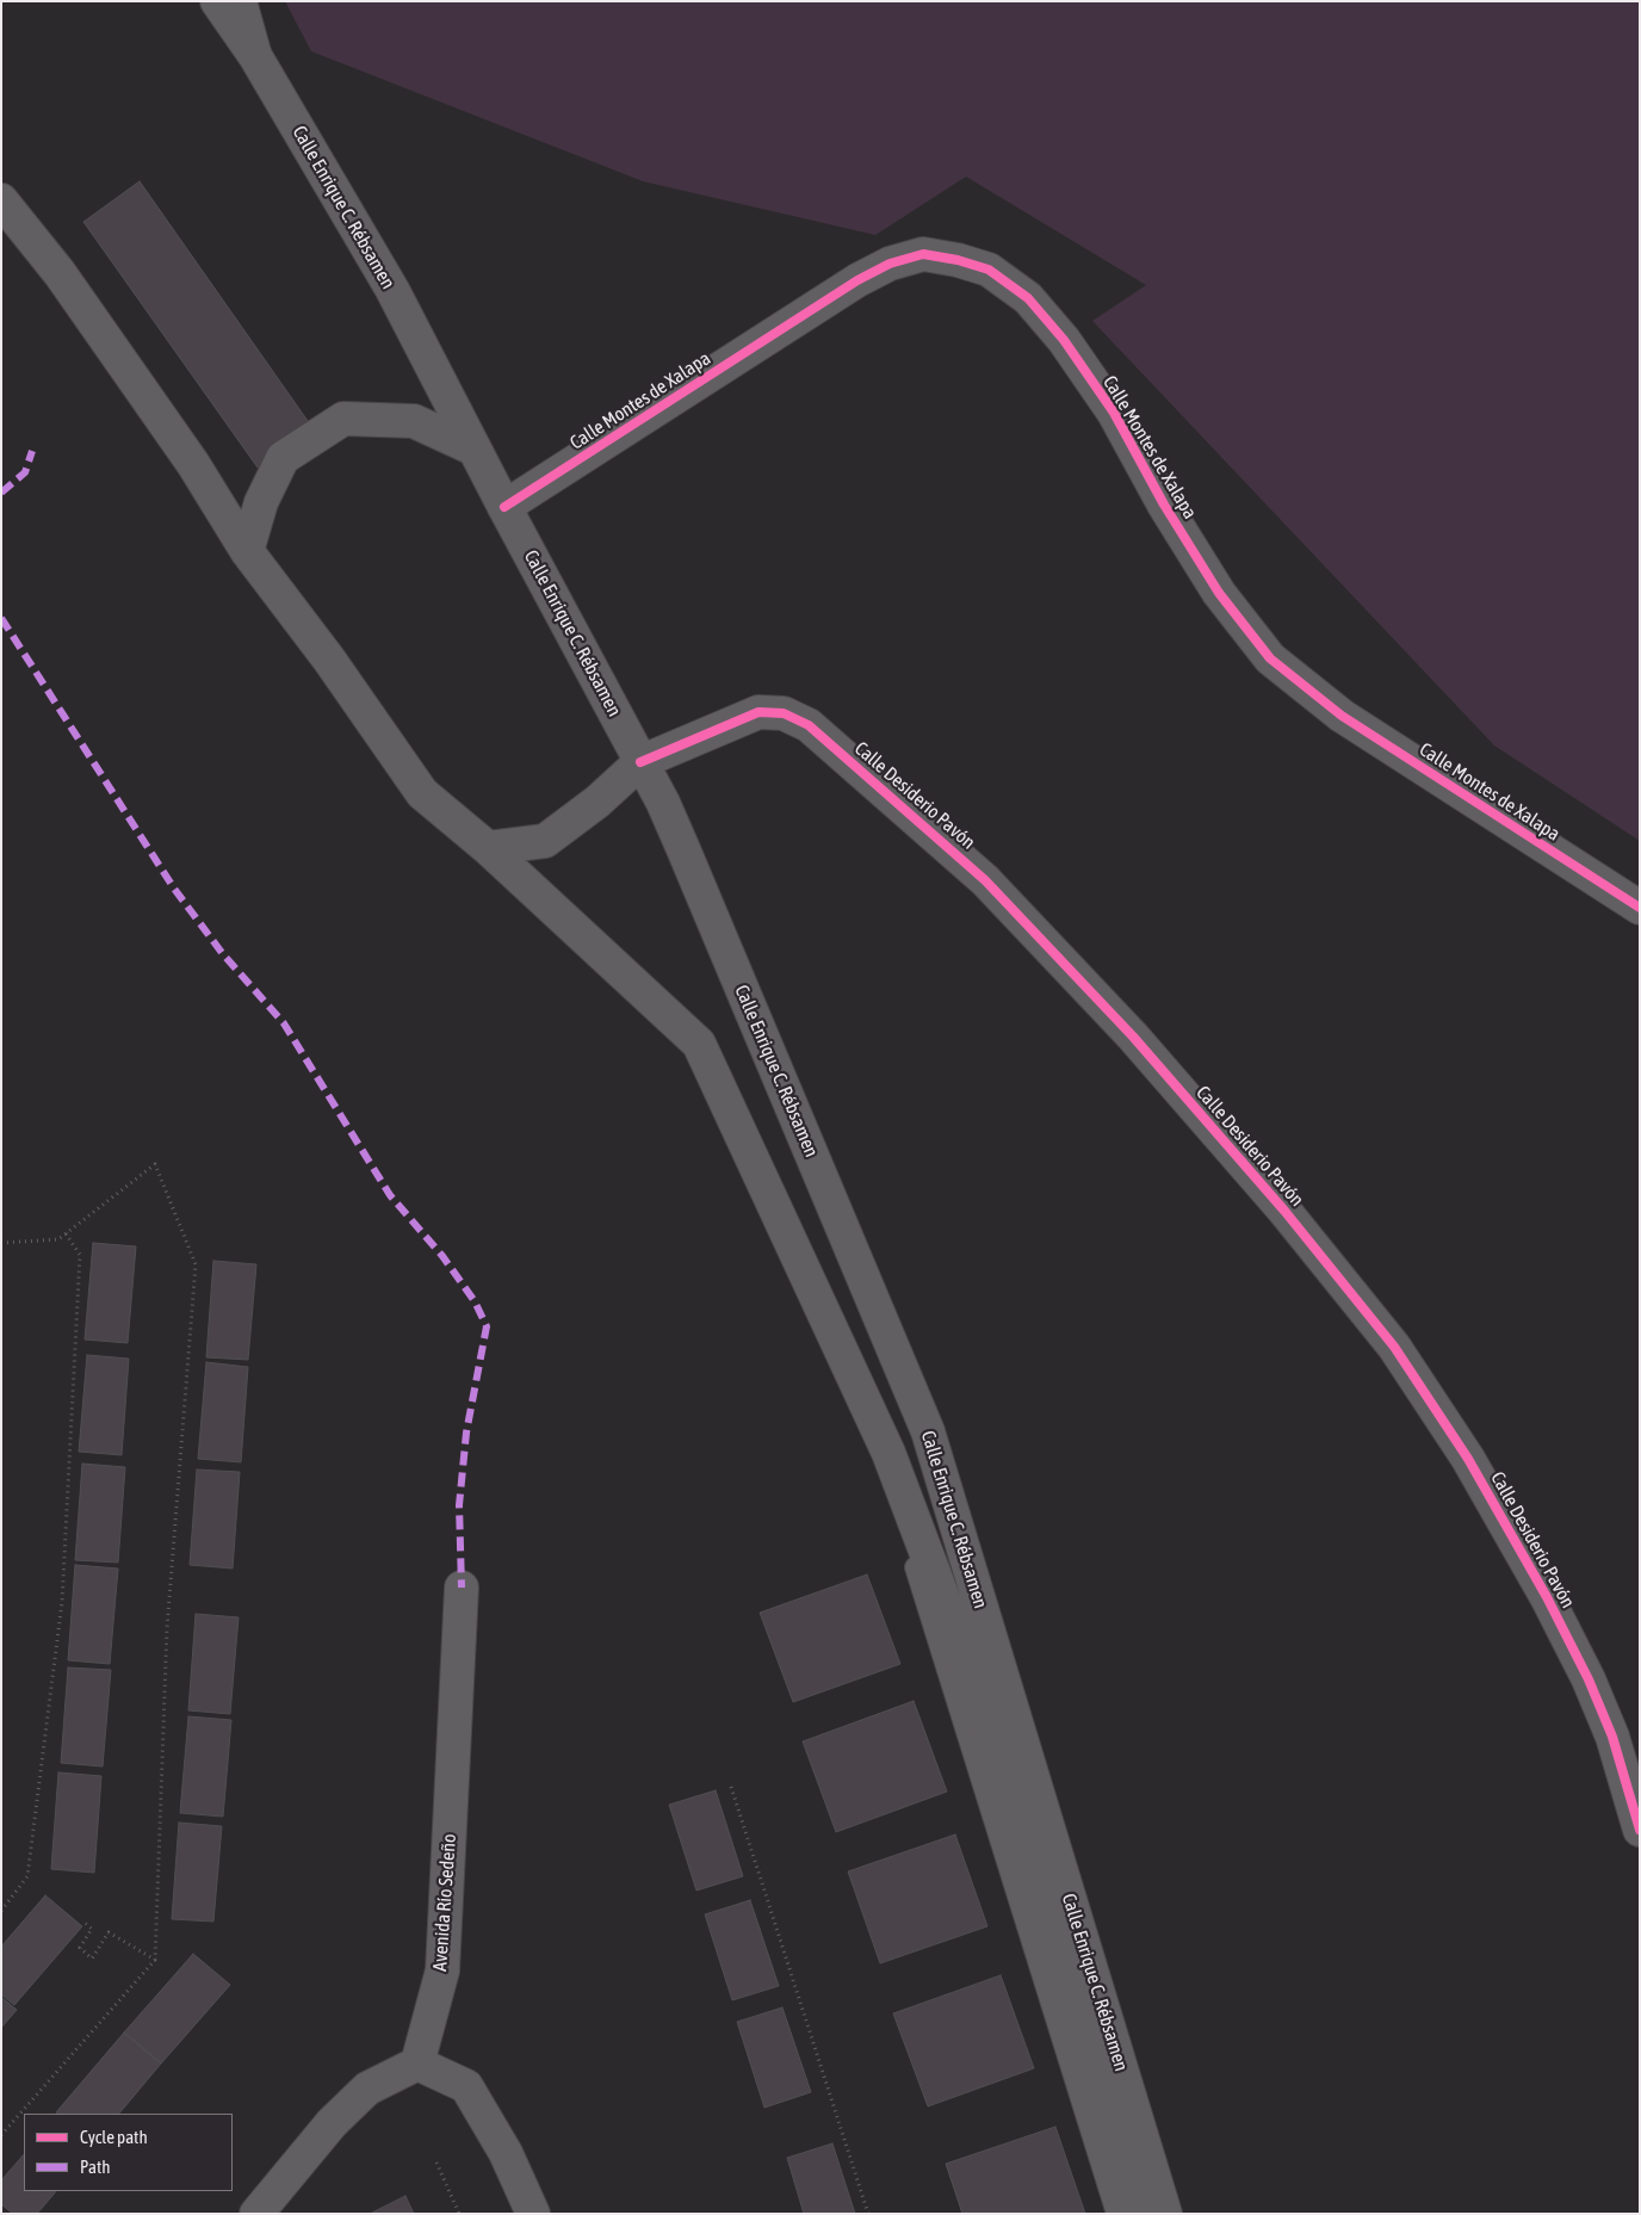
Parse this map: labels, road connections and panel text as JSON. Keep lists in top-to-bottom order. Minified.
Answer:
{"streets":{"main road":["Calle Enrique C. Rébsamen","Calle Montes de Xalapa","Calle Desiderio Pavón","Avenida Río Sedeño"]},"crossings":[["Calle Enrique C. Rébsamen","Calle Montes de Xalapa"],["Calle Enrique C. Rébsamen","Calle Desiderio Pavón"]],"legend":["Cycle path","Path"]}
